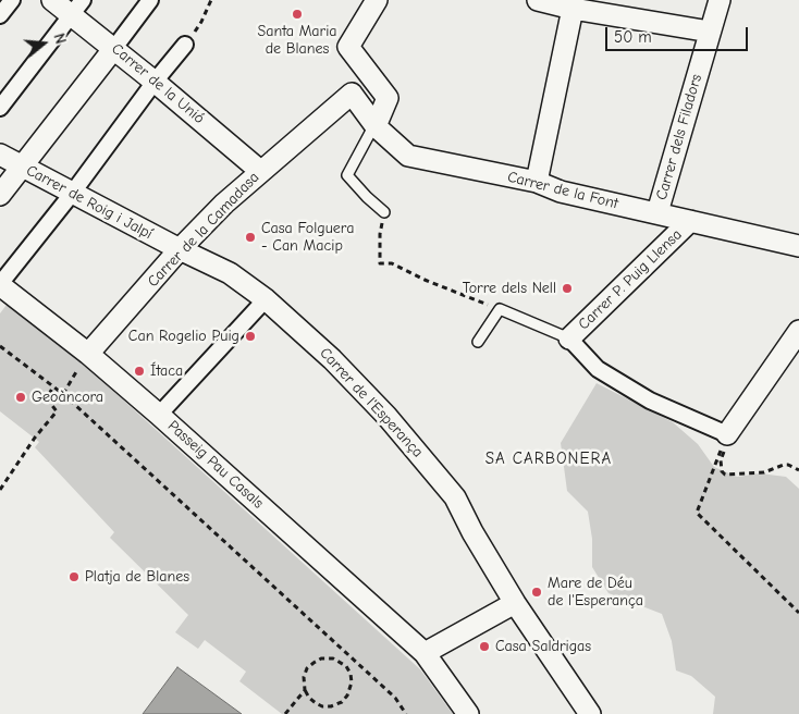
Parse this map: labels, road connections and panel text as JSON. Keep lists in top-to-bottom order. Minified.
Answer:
{"streets":{"street":["Carrer de la Unió","Carrer dels Filadors","Carrer de la Font","Carrer de Roig i Jalpí","Carrer de la Camadasa","Carrer P. Puig Llensa","Carrer de l'Esperança","Passeig Pau Casals"]},"crossings":[["Carrer de la Unió","Carrer de la Camadasa"],["Carrer dels Filadors","Carrer de la Font"],["Carrer de la Font","Carrer de la Camadasa"],["Carrer de la Font","Carrer P. Puig Llensa"],["Carrer de Roig i Jalpí","Carrer de la Camadasa"],["Carrer de Roig i Jalpí","Carrer de l'Esperança"],["Carrer de la Camadasa","Carrer de l'Esperança"],["Carrer de la Camadasa","Passeig Pau Casals"]],"districts":["SA CARBONERA"],"places":["Santa Maria de Blanes","Casa Folguera - Can Macip","Torre dels Nell","Can Rogelio Puig","Ítaca","Geoàncora","Platja de Blanes","Mare de Déu de l'Esperança","Casa Saldrigas"],"scale_bar":"50 m","north":"right"}
